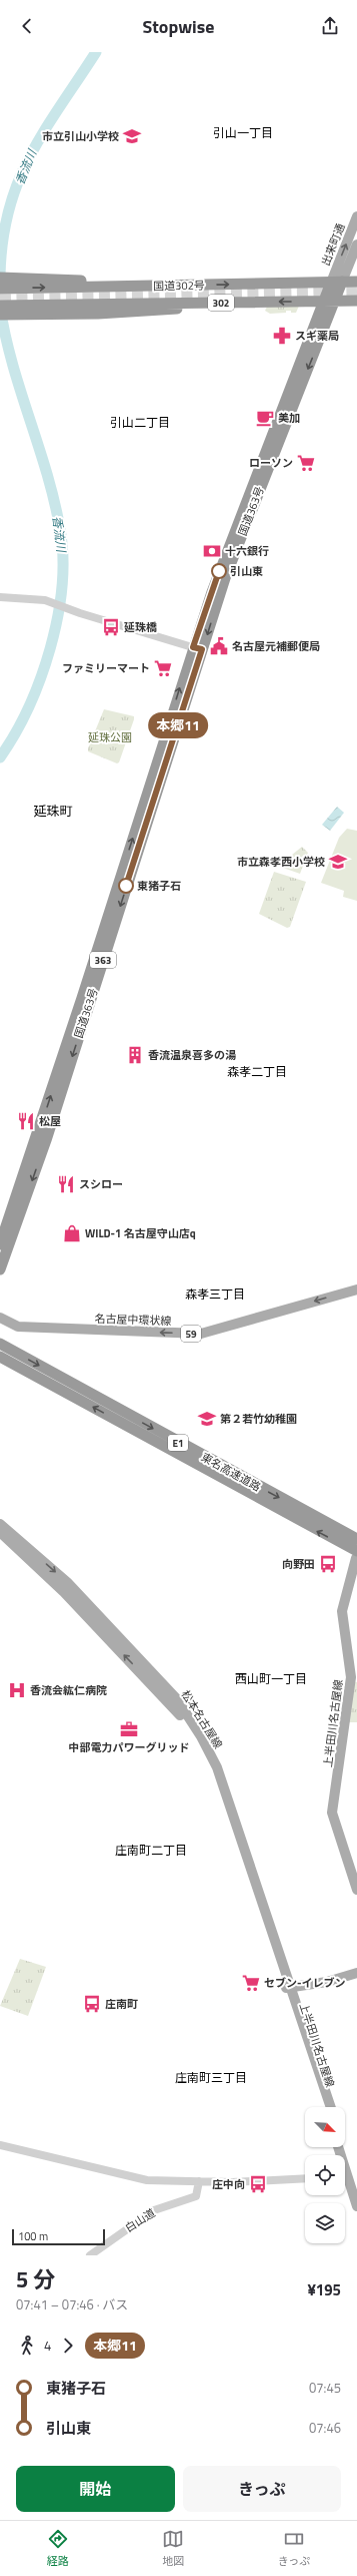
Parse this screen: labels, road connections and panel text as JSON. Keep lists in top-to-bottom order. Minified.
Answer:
{"streets":{"highway":["国道302号","302","国道363号","363","E1","東名高速道路"],"main road":["出来町通","名古屋中環状線","59","松本名古屋線","上半田川名古屋線"],"street":["白山道"]},"crossings":[["出来町通","国道302号"],["出来町通","国道363号"],["国道302号","国道363号"],["302","国道363号"],["東名高速道路","上半田川名古屋線"],["松本名古屋線","上半田川名古屋線"]],"one_way":["名古屋中環状線"],"districts":["引山一丁目","引山二丁目","延珠町","森孝二丁目","森孝三丁目","西山町一丁目","庄南町二丁目","庄南町三丁目"],"water":["香流川"],"parks":["延珠公園"],"places":{"school or university":["市立引山小学校","市立森孝西小学校","第２若竹幼稚園"],"pharmacy":["スギ薬局"],"cafe":["美加"],"supermarket":["ローソン","ファミリーマート","セブン-イレブン"],"bank":["十六銀行"],"other":["引山東","東猪子石"],"bus stop":["延珠橋","向野田","庄南町","庄中向"],"public building":["名古屋元補郵便局"],"building":["香流温泉喜多の湯"],"restaurant":["松屋","スシロー"],"shop":["WILD-1 名古屋守山店q"],"hospital":["香流会紘仁病院"],"office":["中部電力パワーグリッド"]},"lines":["bus line 本郷11"],"scale_bar":"100 m","north":"bottom right","page":{"header":"Stopwise","on_map":"本郷11","scale":"100 m","heading":["5 分","07:41 – 07:46 · バス","¥195"],"legs":["4","本郷11"],"list":[{"name":"東猪子石","value":"07:45"},{"name":"引山東","value":"07:46"}],"buttons":["開始","きっぷ"],"tabs":["経路","地図","きっぷ"]}}
